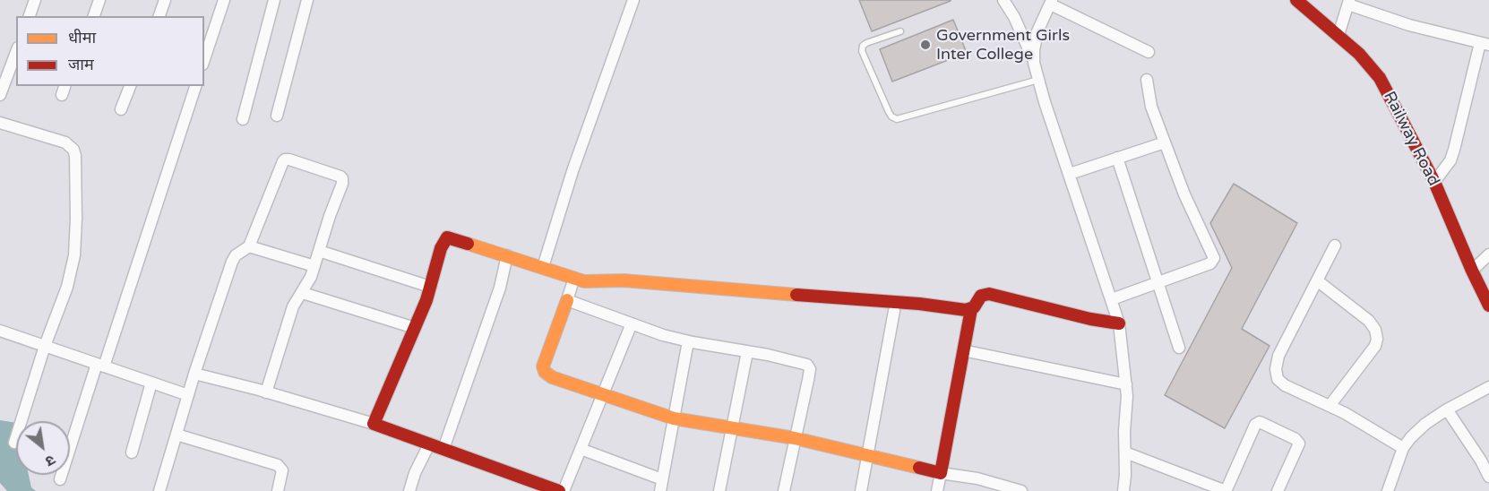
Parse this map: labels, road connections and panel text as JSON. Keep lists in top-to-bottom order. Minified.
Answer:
{"streets":{"street":["Railway Road"]},"places":["Government Girls Inter College"],"legend":["धीमा","जाम"],"north":"bottom right"}
